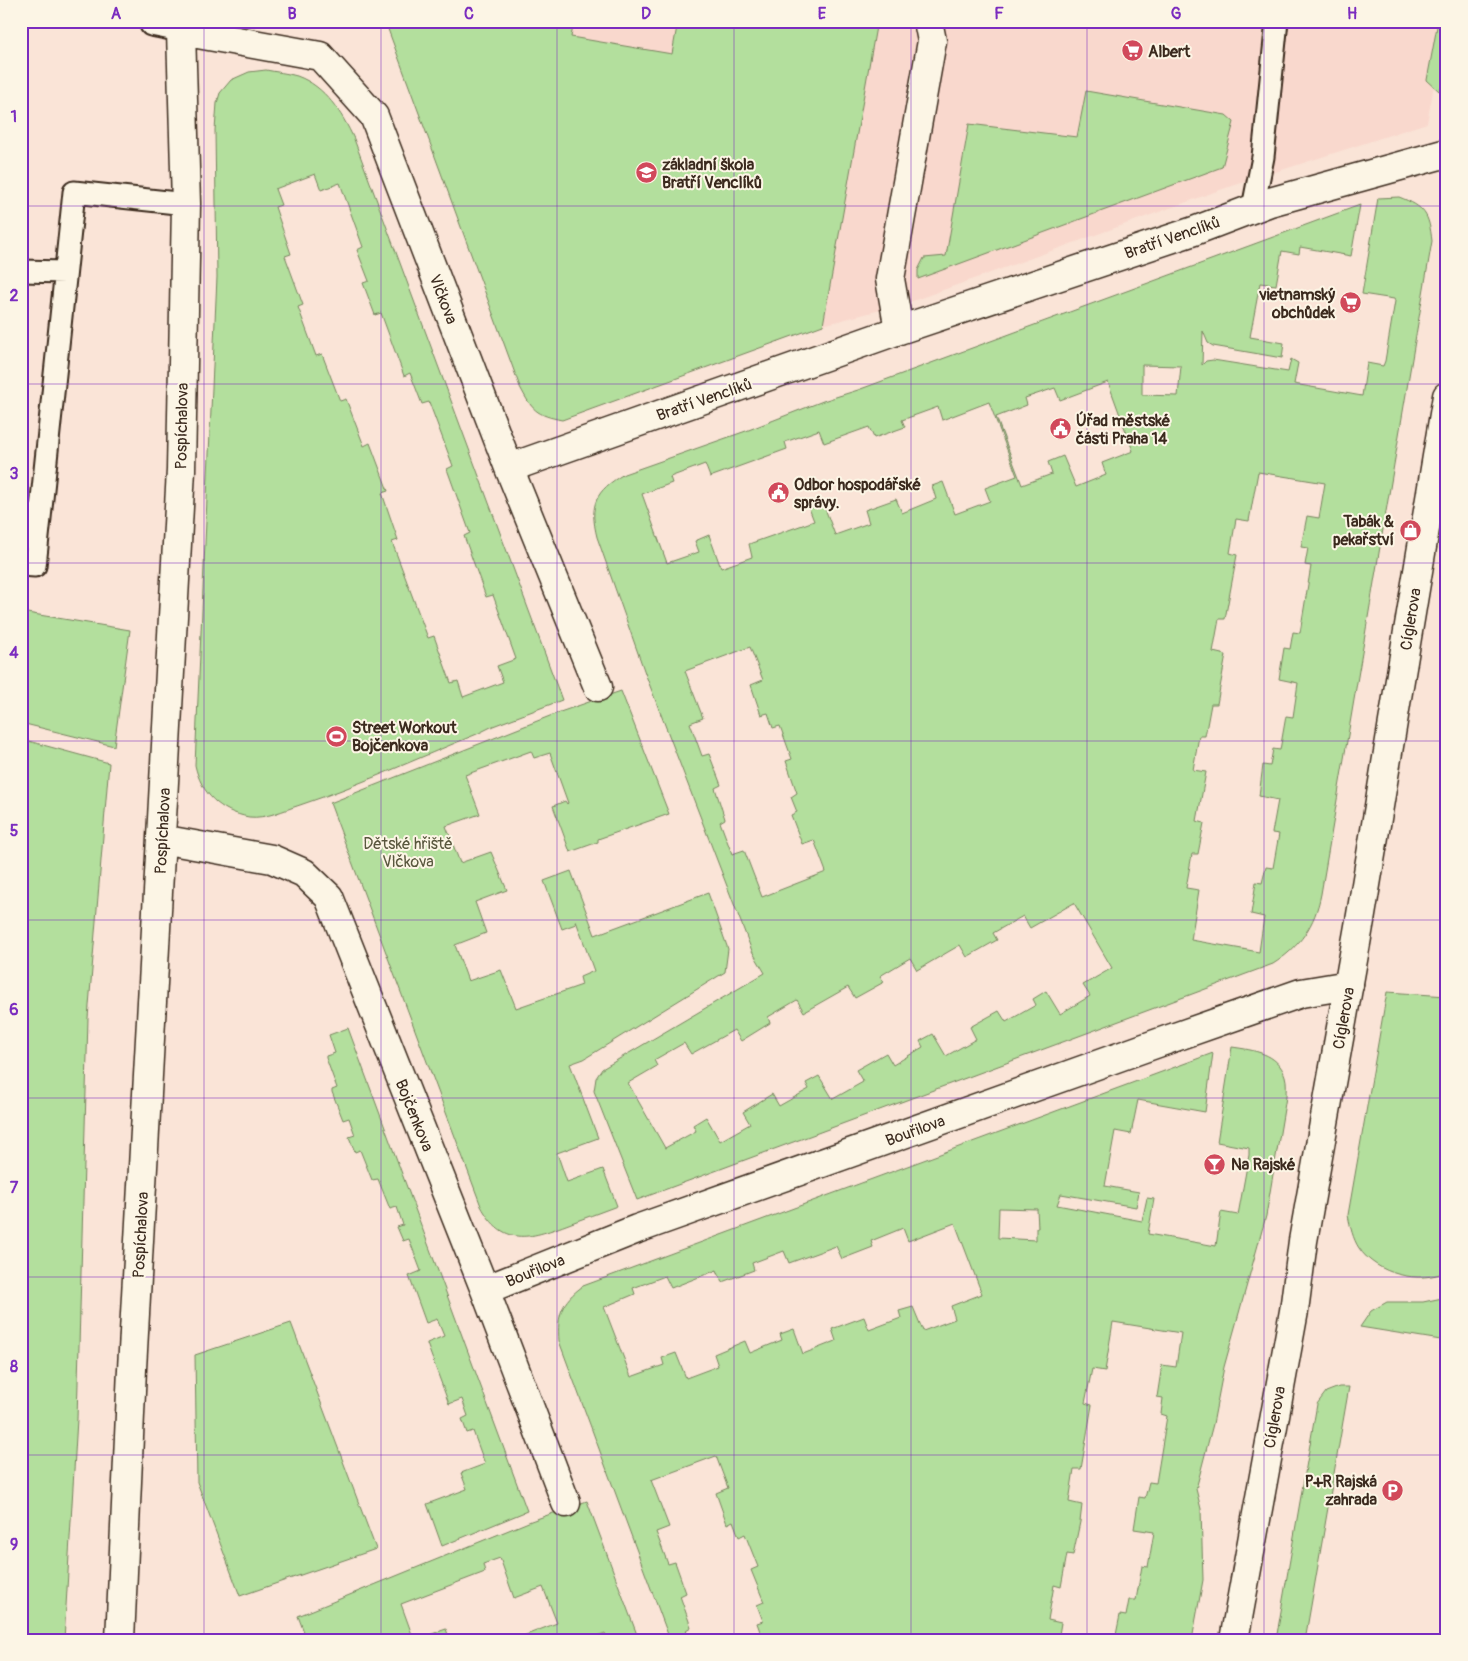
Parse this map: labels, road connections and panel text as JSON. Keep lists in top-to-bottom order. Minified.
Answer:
{"streets":{"street":["Bratří Venclíků","Vlčkova","Pospíchalova","Cíglerova","Bojčenkova","Bouřilova"]},"crossings":[["Bratří Venclíků","Vlčkova"],["Vlčkova","Pospíchalova"],["Pospíchalova","Bojčenkova"],["Cíglerova","Bouřilova"],["Bojčenkova","Bouřilova"]],"parks":["Dětské hřiště Vlčkova"],"places":{"supermarket":["Albert","vietnamský obchůdek"],"school or university":["základní škola Bratří Venclíků"],"public building":["Úřad městské části Praha 14","Odbor hospodářské správy."],"shop":["Tabák & pekařství"],"sports":["Street Workout Bojčenkova"],"bar":["Na Rajské"],"parking":["P+R Rajská zahrada"]},"grid":{"columns":["A","B","C","D","E","F","G","H"],"rows":["1","2","3","4","5","6","7","8","9"]}}
